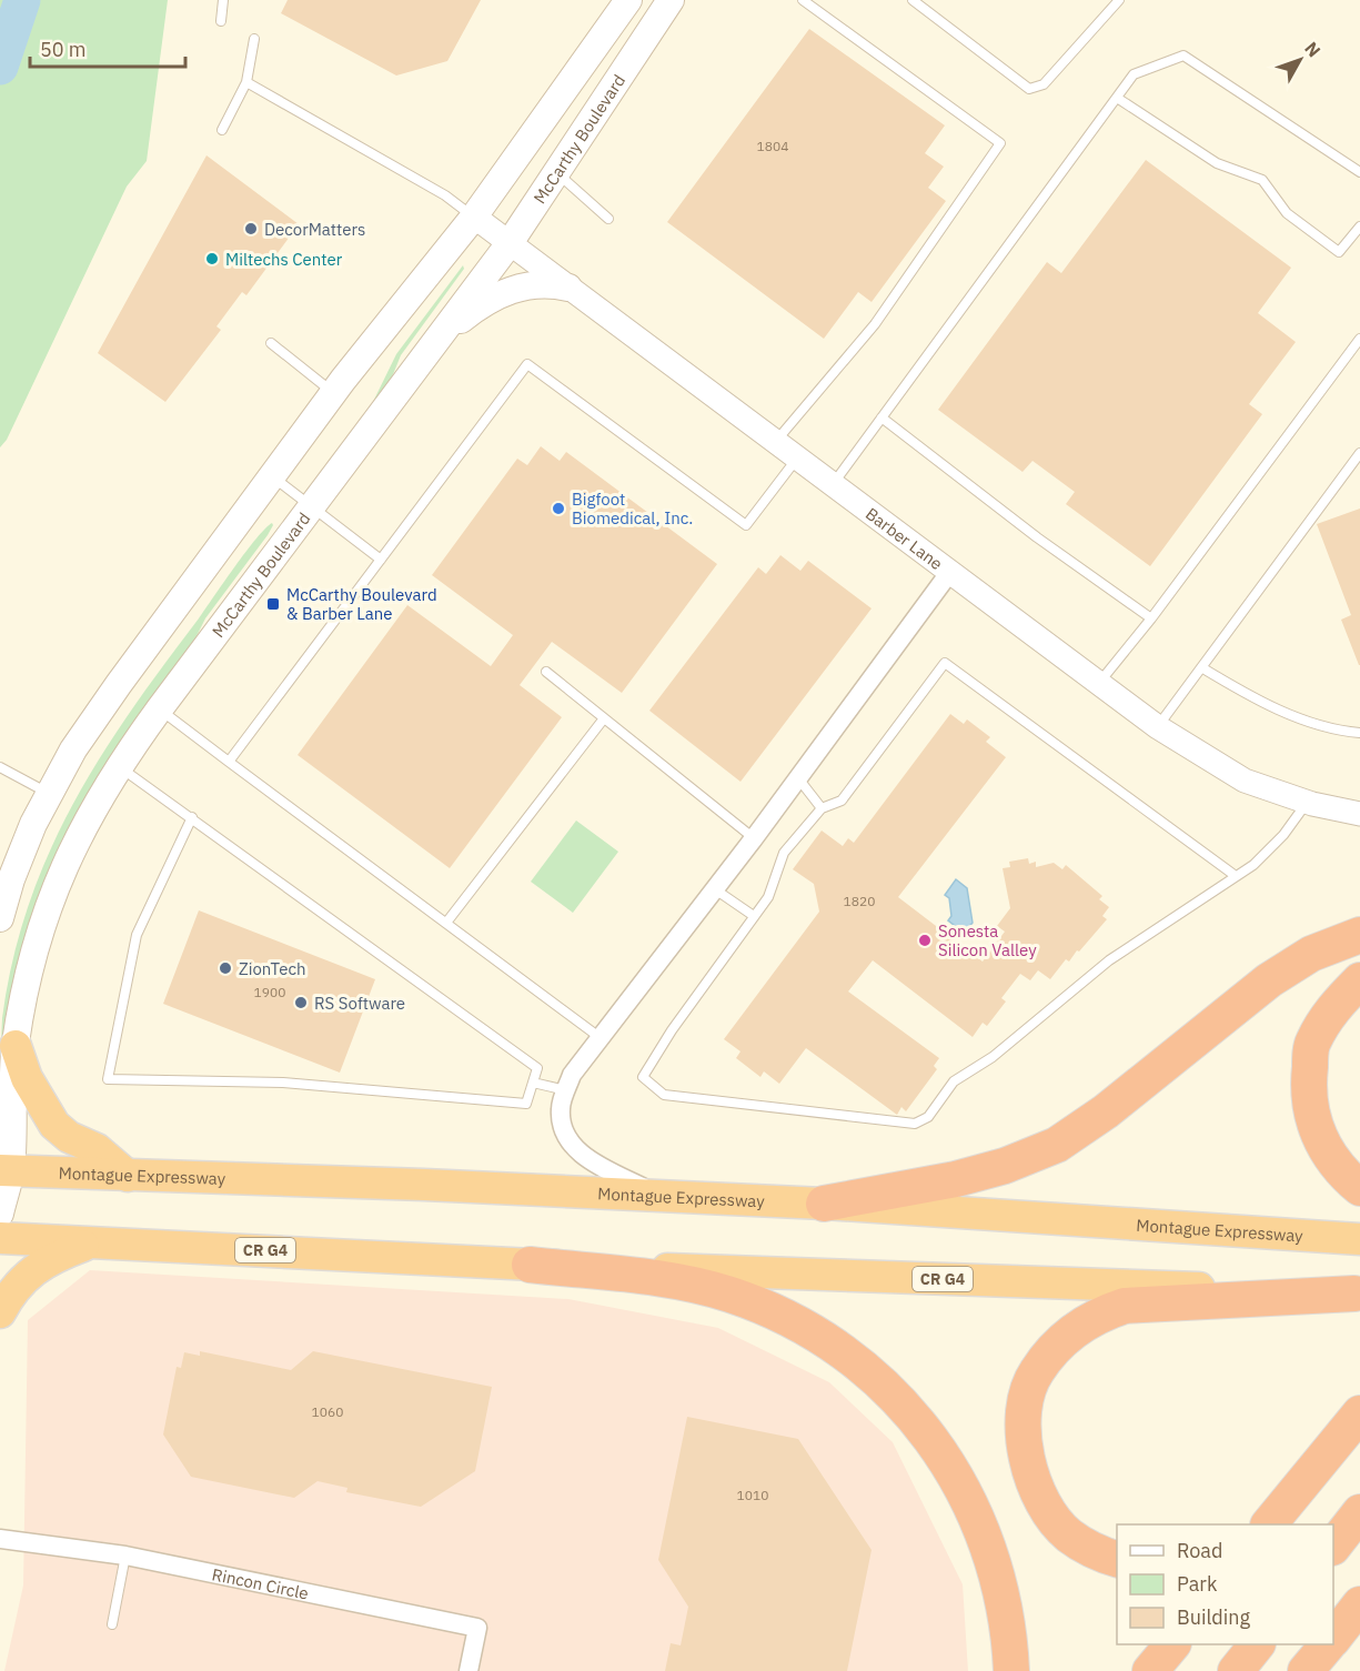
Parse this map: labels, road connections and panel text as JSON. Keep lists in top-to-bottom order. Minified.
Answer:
{"streets":{"highway":["Montague Expressway","CR G4"],"main road":["McCarthy Boulevard"],"street":["Barber Lane","Rincon Circle"]},"crossings":[["McCarthy Boulevard","Barber Lane"],["McCarthy Boulevard","Montague Expressway"]],"places":{"other":["DecorMatters","Miltechs Center","Bigfoot Biomedical, Inc.","Sonesta Silicon Valley","ZionTech","RS Software"],"transit":["McCarthy Boulevard & Barber Lane"]},"house_numbers":["1804","1820","1900","1060","1010"],"legend":["Road","Park","Building"],"scale_bar":"50 m","north":"top right"}
